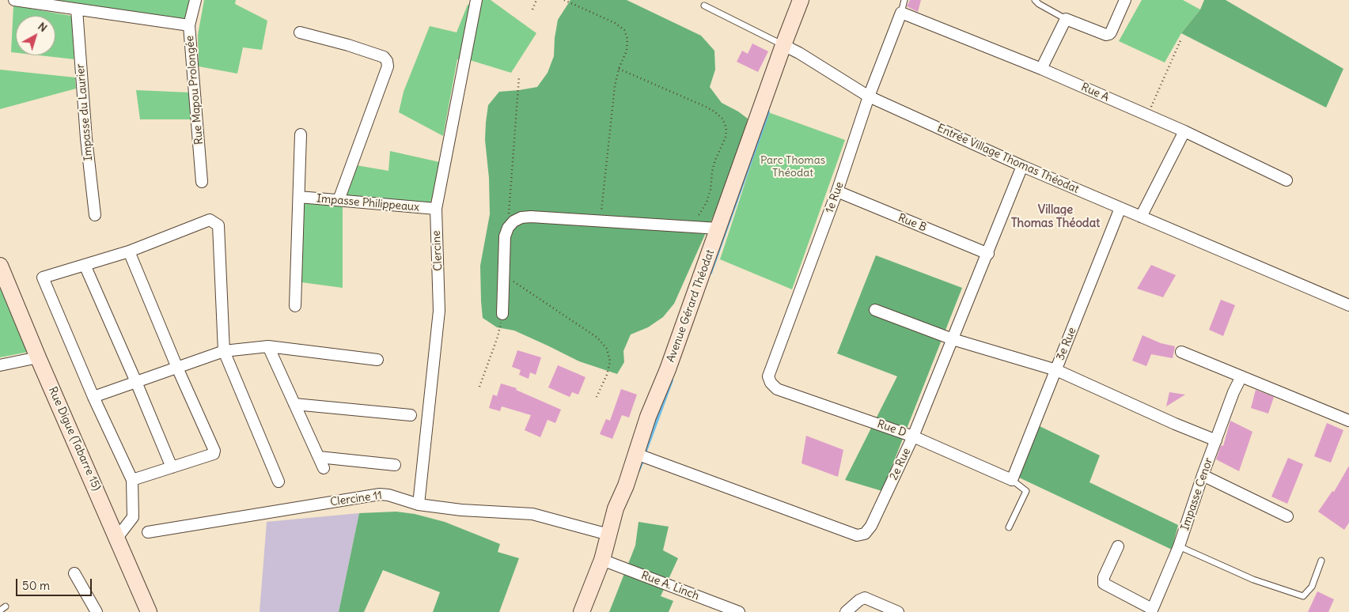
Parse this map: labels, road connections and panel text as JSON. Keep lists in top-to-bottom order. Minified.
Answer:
{"streets":{"street":["Rue Mapou Prolongée","Rue A","Impasse du Laurier","Entrée Village Thomas Théodat","1e Rue","Impasse Philippeaux","Rue B","Clercine","Avenue Gérard Théodat","3e Rue","Rue D","Rue Digue (Tabarre 15)","2e Rue","Impasse Cenor","Clercine 11","Rue A. Linch"]},"crossings":[["Rue A","1e Rue"],["Entrée Village Thomas Théodat","1e Rue"],["Entrée Village Thomas Théodat","Avenue Gérard Théodat"],["Entrée Village Thomas Théodat","3e Rue"],["Entrée Village Thomas Théodat","2e Rue"],["1e Rue","Rue B"],["1e Rue","Rue D"],["Impasse Philippeaux","Clercine"],["Rue B","2e Rue"],["Clercine","Clercine 11"],["Avenue Gérard Théodat","2e Rue"],["Avenue Gérard Théodat","Clercine 11"],["Avenue Gérard Théodat","Rue A. Linch"],["3e Rue","Rue D"],["Rue D","2e Rue"]],"districts":["Village Thomas Théodat"],"parks":["Parc Thomas Théodat"],"scale_bar":"50 m","north":"top right"}
